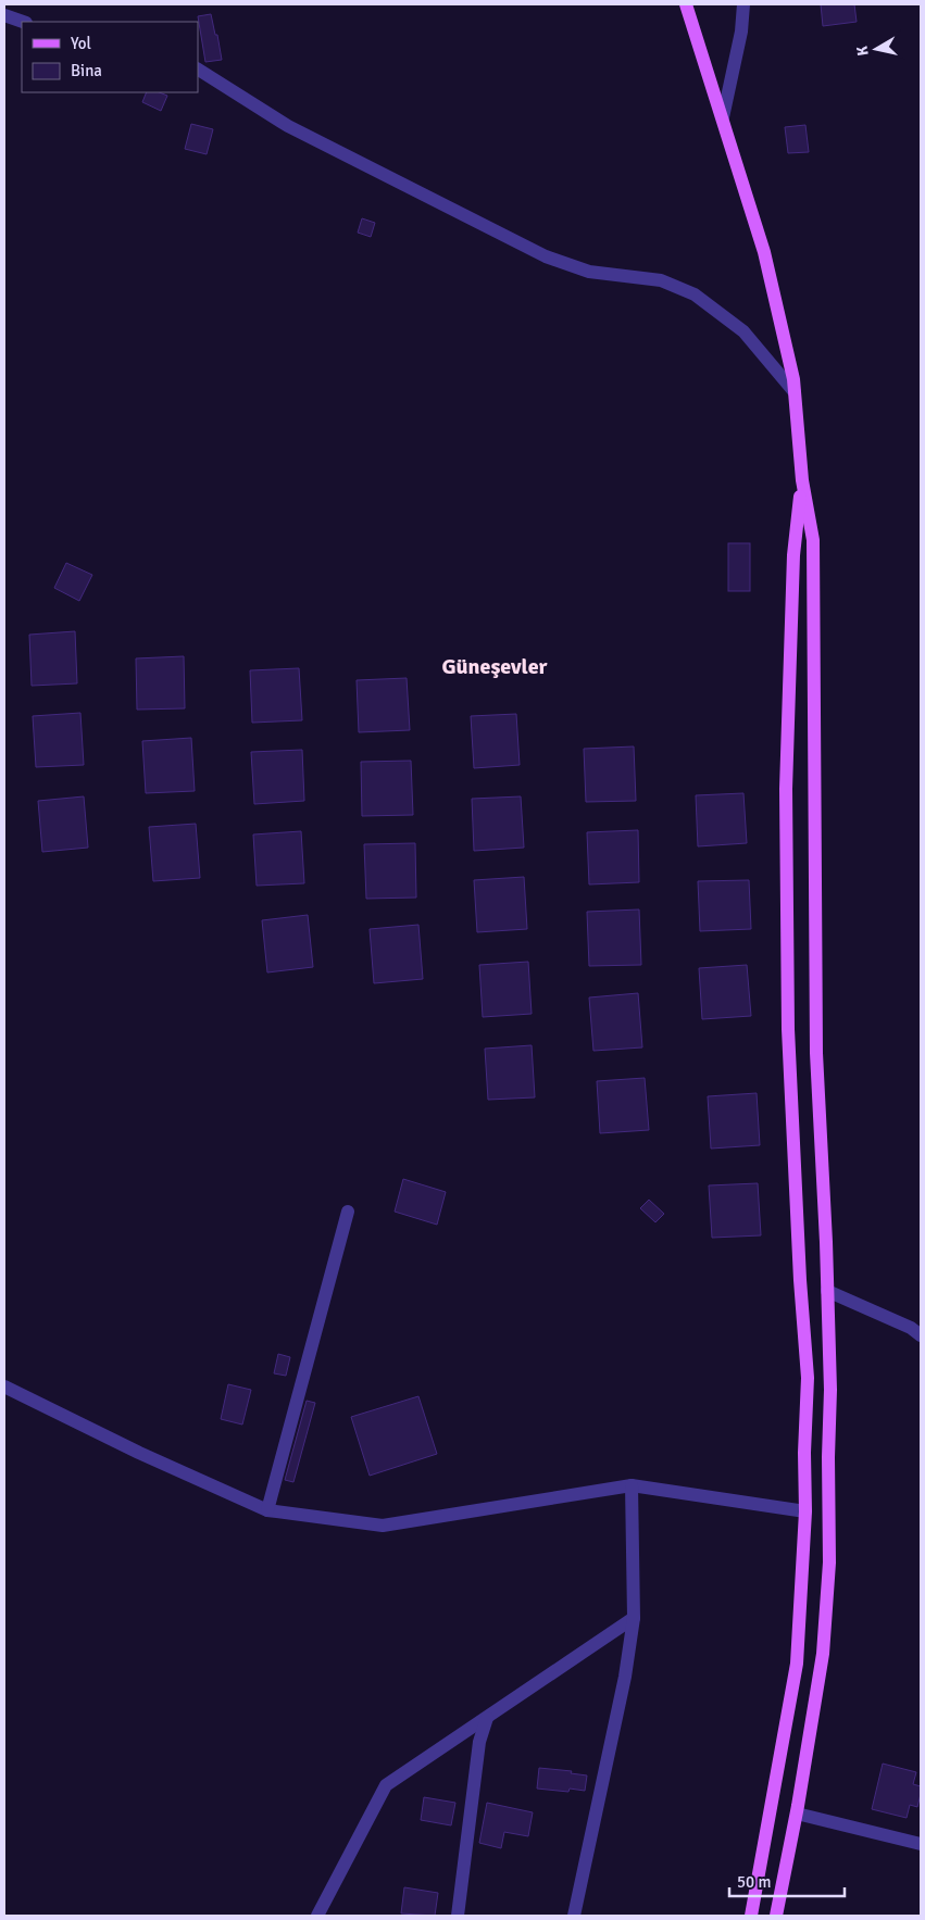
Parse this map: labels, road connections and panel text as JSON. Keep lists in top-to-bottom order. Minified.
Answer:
{"districts":["Güneşevler"],"legend":["Yol","Bina"],"scale_bar":"50 m","north":"left"}
